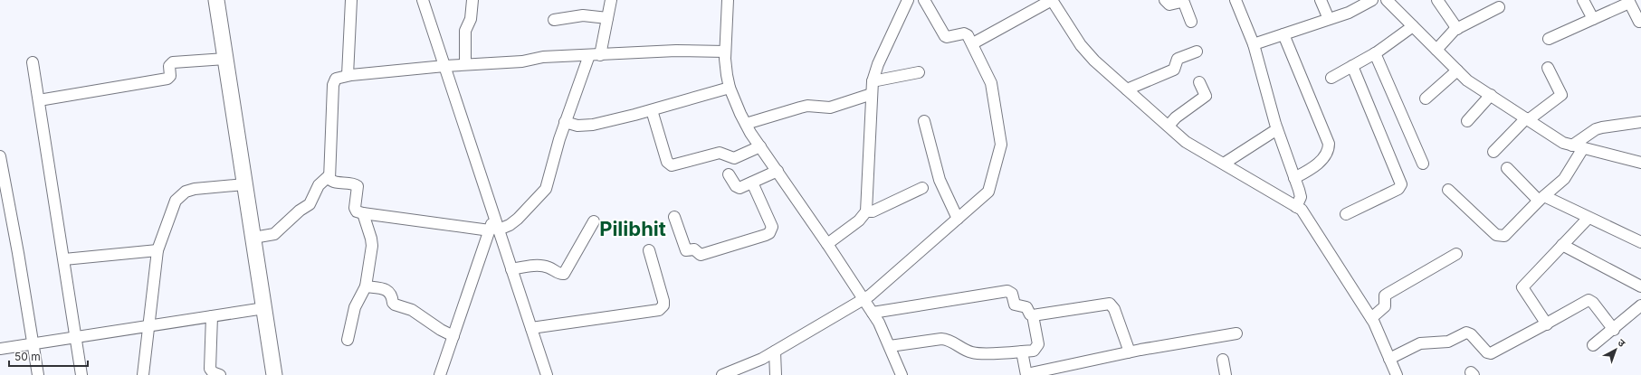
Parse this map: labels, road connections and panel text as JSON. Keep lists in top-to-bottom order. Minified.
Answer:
{"districts":["Pilibhit"],"scale_bar":"50 m","north":"top right"}
